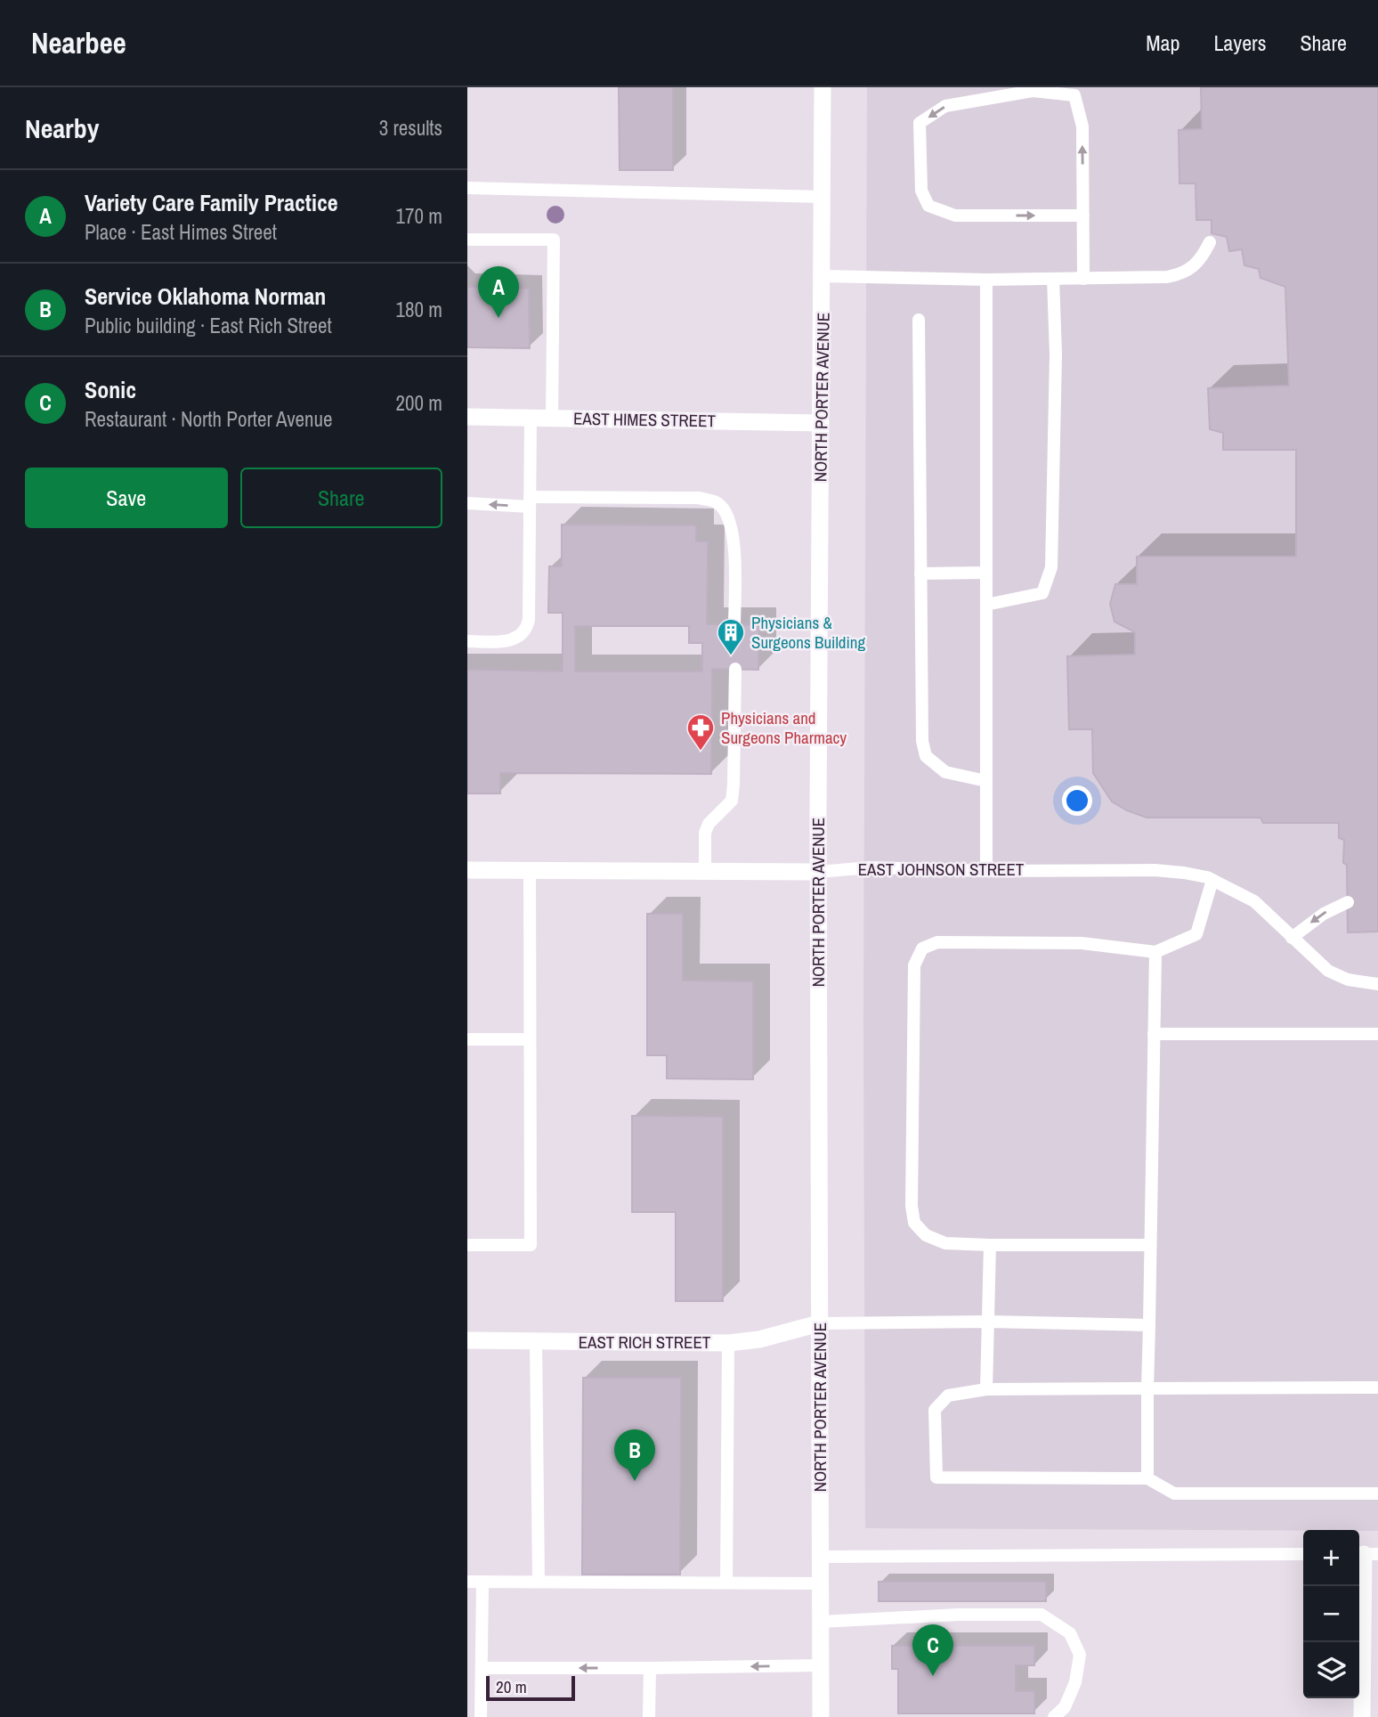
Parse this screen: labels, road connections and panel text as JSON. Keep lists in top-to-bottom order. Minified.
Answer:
{"streets":{"main road":["NORTH PORTER AVENUE","EAST HIMES STREET","EAST JOHNSON STREET","EAST RICH STREET"]},"crossings":[["NORTH PORTER AVENUE","EAST HIMES STREET"],["NORTH PORTER AVENUE","EAST JOHNSON STREET"],["NORTH PORTER AVENUE","EAST RICH STREET"]],"places":{"building":["Physicians & Surgeons Building"],"pharmacy":["Physicians and Surgeons Pharmacy"]},"scale_bar":"20 m","page":{"header":"Nearbee","nav":["Map","Layers","Share"],"heading":["Nearby","3 results"],"list":[{"mark":"A","name":"Variety Care Family Practice","note":"Place · East Himes Street","value":"170 m"},{"mark":"B","name":"Service Oklahoma Norman","note":"Public building · East Rich Street","value":"180 m"},{"mark":"C","name":"Sonic","note":"Restaurant · North Porter Avenue","value":"200 m"}],"pins":["A","B","C"],"buttons":["Save","Share"],"map_buttons":["+","−"],"scale":"20 m"}}
